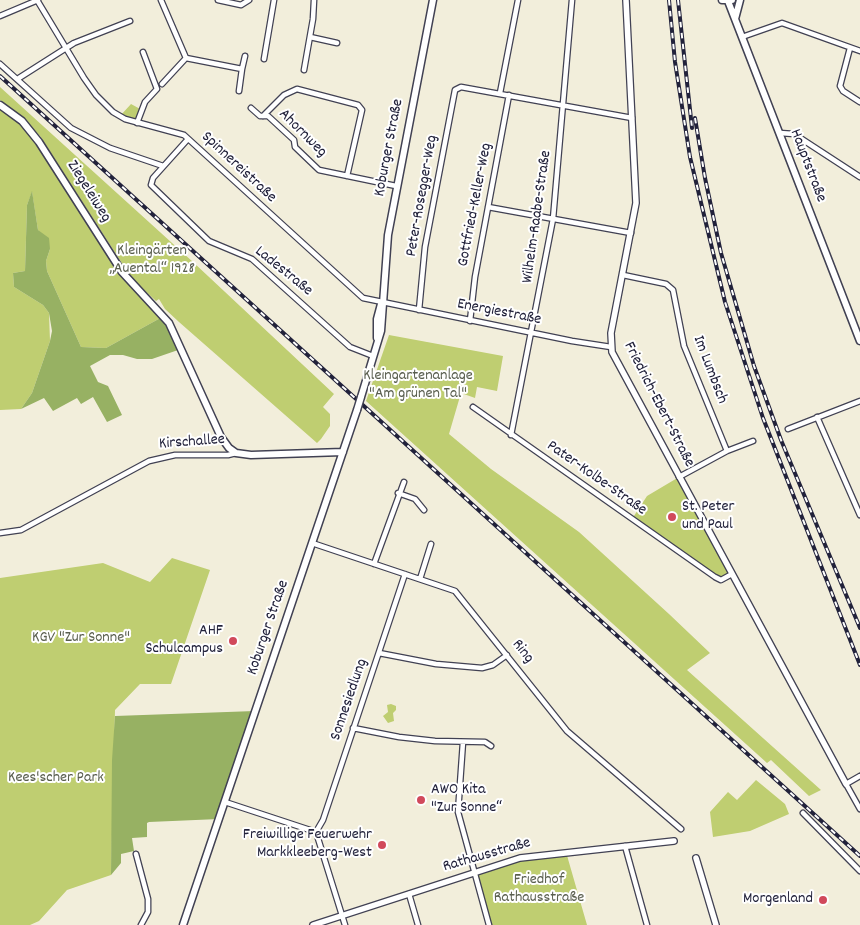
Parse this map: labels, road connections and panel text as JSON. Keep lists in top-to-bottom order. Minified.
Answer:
{"streets":{"main road":["Koburger Straße","Hauptstraße","Ziegeleiweg","Kirschallee"],"street":["Ahornweg","Spinnereistraße","Peter-Rosegger-Weg","Gottfried-Keller-Weg","Wilhelm-Raabe-Straße","Ladestraße","Energiestraße","Im Lumbsch","Friedrich-Ebert-Straße","Pater-Kolbe-Straße","Ring","Sonnesiedlung","Rathausstraße"]},"crossings":[["Ahornweg","Koburger Straße"],["Koburger Straße","Spinnereistraße"],["Koburger Straße","Ladestraße"],["Koburger Straße","Energiestraße"],["Koburger Straße","Kirschallee"],["Koburger Straße","Ring"],["Spinnereistraße","Ladestraße"],["Spinnereistraße","Energiestraße"],["Ziegeleiweg","Kirschallee"],["Peter-Rosegger-Weg","Energiestraße"],["Gottfried-Keller-Weg","Energiestraße"],["Wilhelm-Raabe-Straße","Energiestraße"],["Wilhelm-Raabe-Straße","Pater-Kolbe-Straße"],["Energiestraße","Friedrich-Ebert-Straße"],["Im Lumbsch","Friedrich-Ebert-Straße"],["Friedrich-Ebert-Straße","Pater-Kolbe-Straße"],["Ring","Sonnesiedlung"]],"parks":["Kleingärten „Auental“ 1928","Kleingartenanlage \"Am grünen Tal\"","KGV \"Zur Sonne\"","Kees'scher Park","Friedhof Rathausstraße"],"places":["St. Peter und Paul","AHF Schulcampus","AWO Kita \"Zur Sonne“","Freiwillige Feuerwehr Markkleeberg-West","Morgenland"]}
